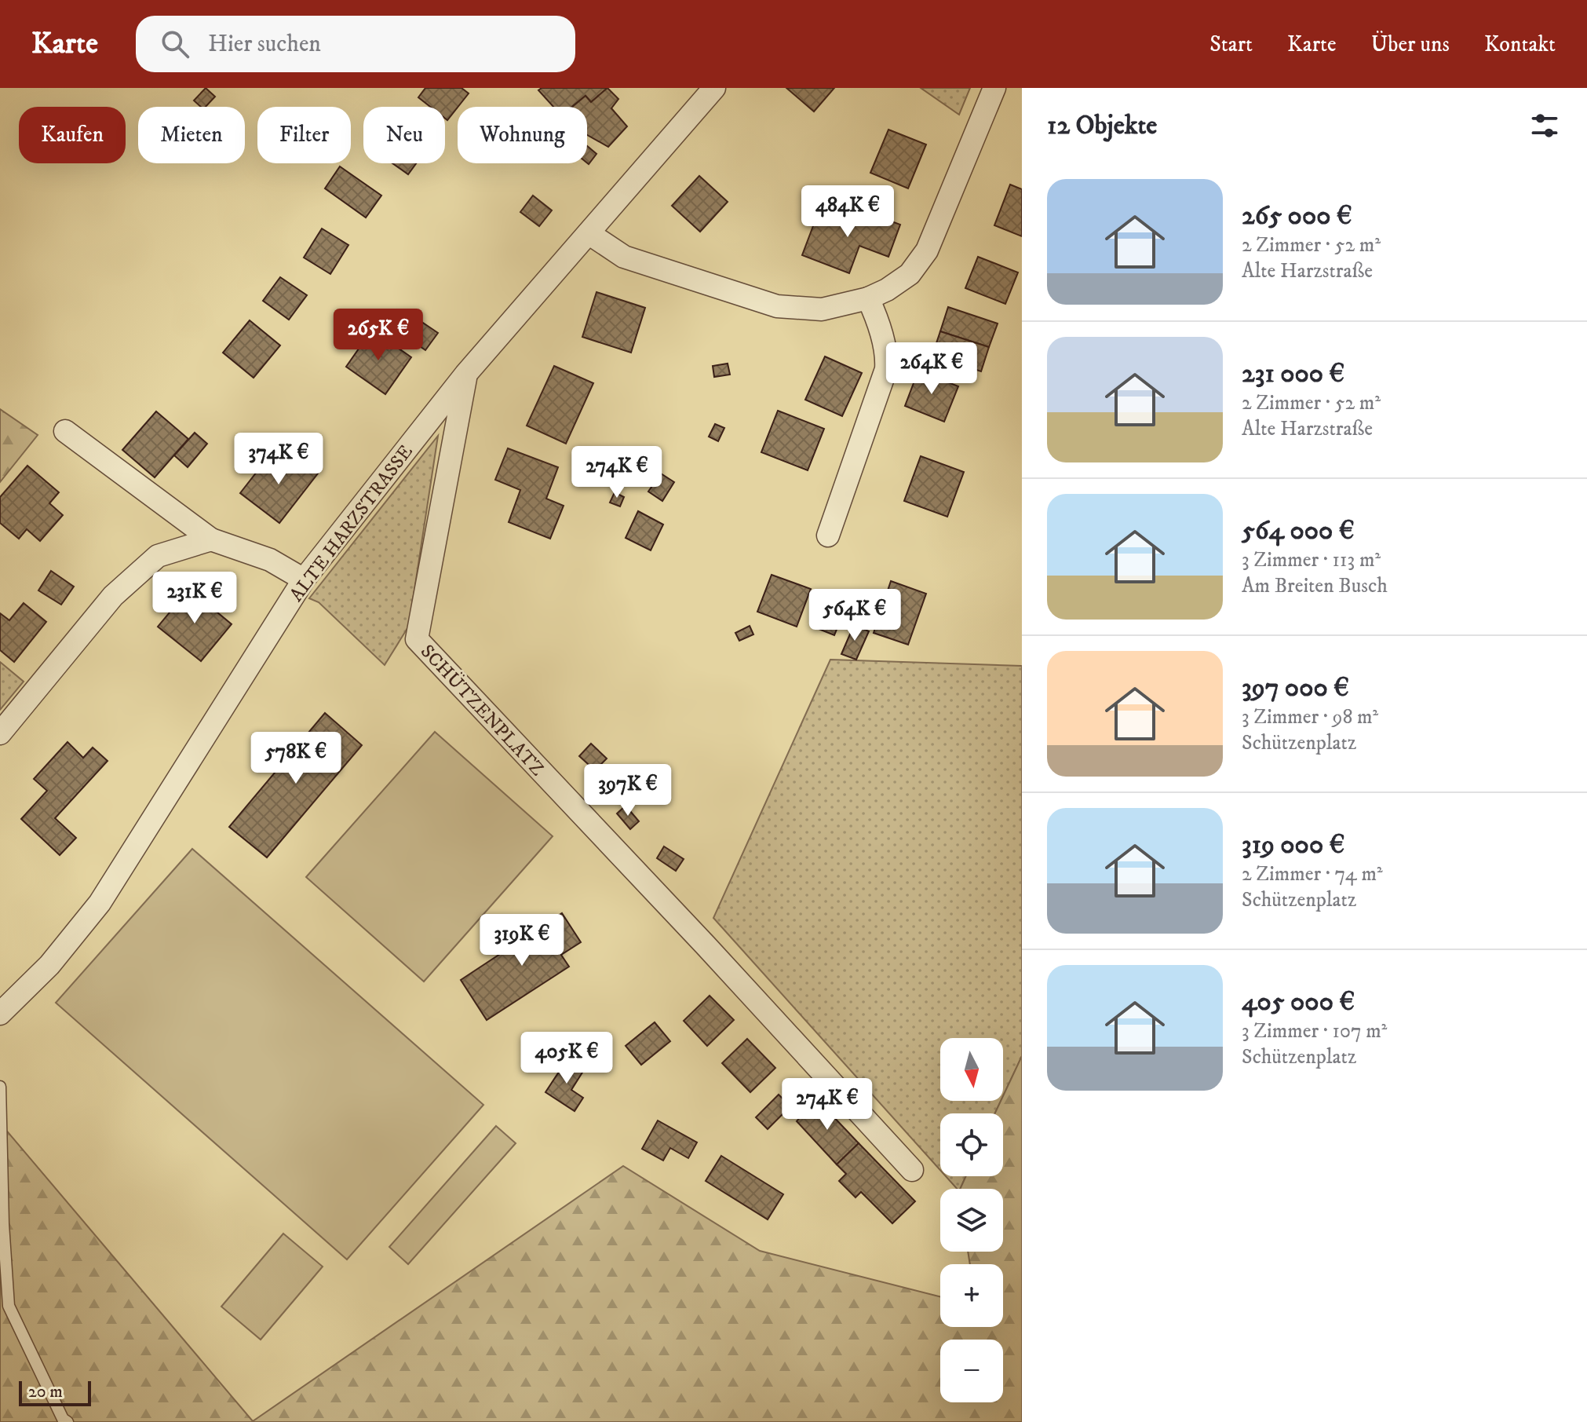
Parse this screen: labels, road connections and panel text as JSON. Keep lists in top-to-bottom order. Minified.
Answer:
{"streets":{"street":["ALTE HARZSTRASSE","SCHÜTZENPLATZ"]},"crossings":[["ALTE HARZSTRASSE","SCHÜTZENPLATZ"]],"scale_bar":"20 m","north":"bottom","page":{"header":"Karte","search":"Hier suchen","nav":["Start","Karte","Über uns","Kontakt"],"heading":"12 Objekte","chip":["Kaufen","Mieten","Filter","Neu","Wohnung"],"list":[{"name":"265 000 €","note":"2 Zimmer · 52 m² · Alte Harzstraße"},{"name":"231 000 €","note":"2 Zimmer · 52 m² · Alte Harzstraße"},{"name":"564 000 €","note":"3 Zimmer · 113 m² · Am Breiten Busch"},{"name":"397 000 €","note":"3 Zimmer · 98 m² · Schützenplatz"},{"name":"319 000 €","note":"2 Zimmer · 74 m² · Schützenplatz"},{"name":"405 000 €","note":"3 Zimmer · 107 m² · Schützenplatz"}],"price":["484K €","265K €","264K €","374K €","274K €","231K €","564K €","578K €","397K €","319K €","405K €","274K €"],"map_buttons":["+","−"],"scale":"20 m"}}
